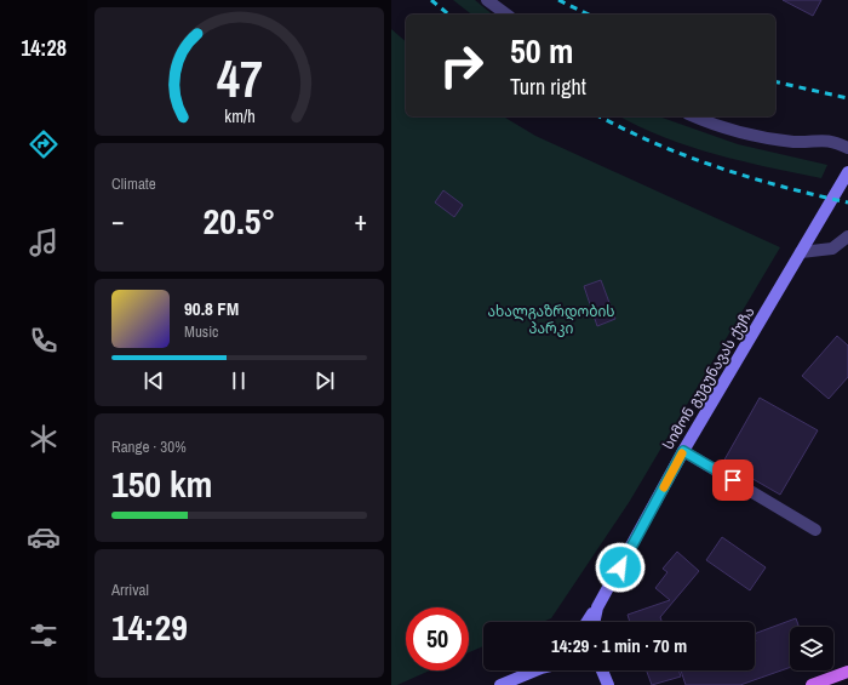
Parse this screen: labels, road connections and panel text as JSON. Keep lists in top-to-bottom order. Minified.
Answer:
{"streets":{"main road":["სიმონ გუგუნავას ქუჩა"]},"parks":["ახალგაზრდობის პარკი"],"page":{"tabs":"14:28","turn":["50 m","Turn right"],"tile":["Climate",["Range · 30%","150 km"],["Arrival","14:29"]],"heat":["−","20.5°","+"],"song":["90.8 FM","Music"],"limit":"50","trip":"14:29 · 1 min · 70 m","gauge":["47","km/h"]}}
